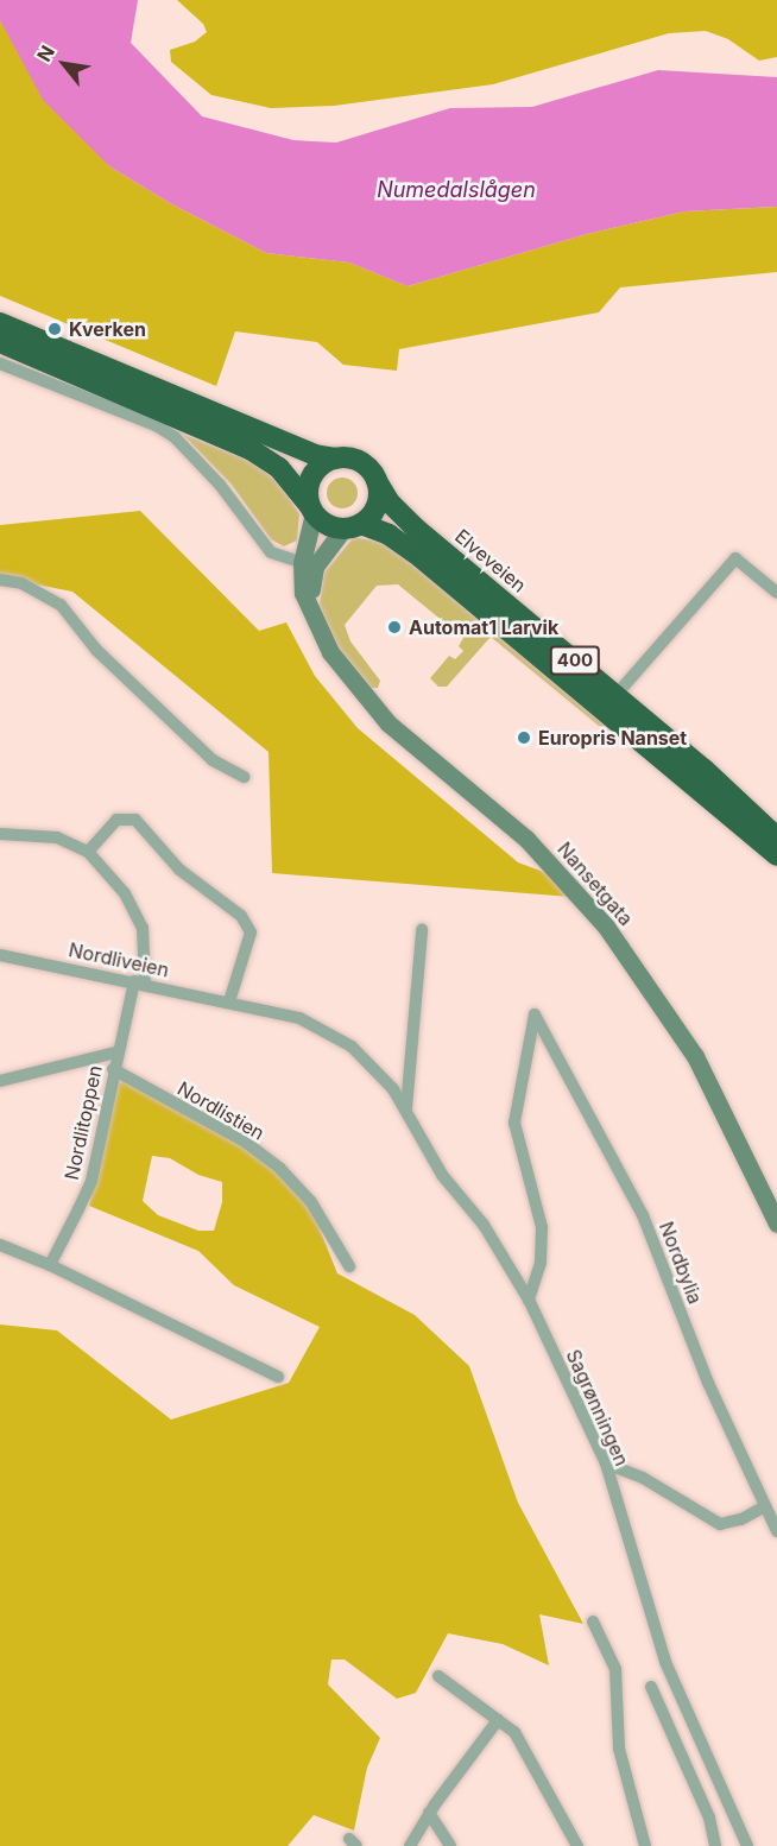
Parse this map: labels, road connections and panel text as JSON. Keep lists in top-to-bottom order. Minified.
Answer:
{"streets":{"highway":["Elveveien","400"],"main road":["Nansetgata"],"street":["Nordliveien","Nordlistien","Nordlitoppen","Nordbylia","Sagrønningen"]},"crossings":[["Elveveien","400"],["Elveveien","Nansetgata"],["400","Nansetgata"],["Nordliveien","Nordlitoppen"],["Nordliveien","Nordbylia"],["Nordliveien","Sagrønningen"],["Nordlistien","Nordlitoppen"],["Nordbylia","Sagrønningen"]],"water":["Numedalslågen"],"places":["Kverken","Automat1 Larvik","Europris Nanset"],"north":"top left"}
